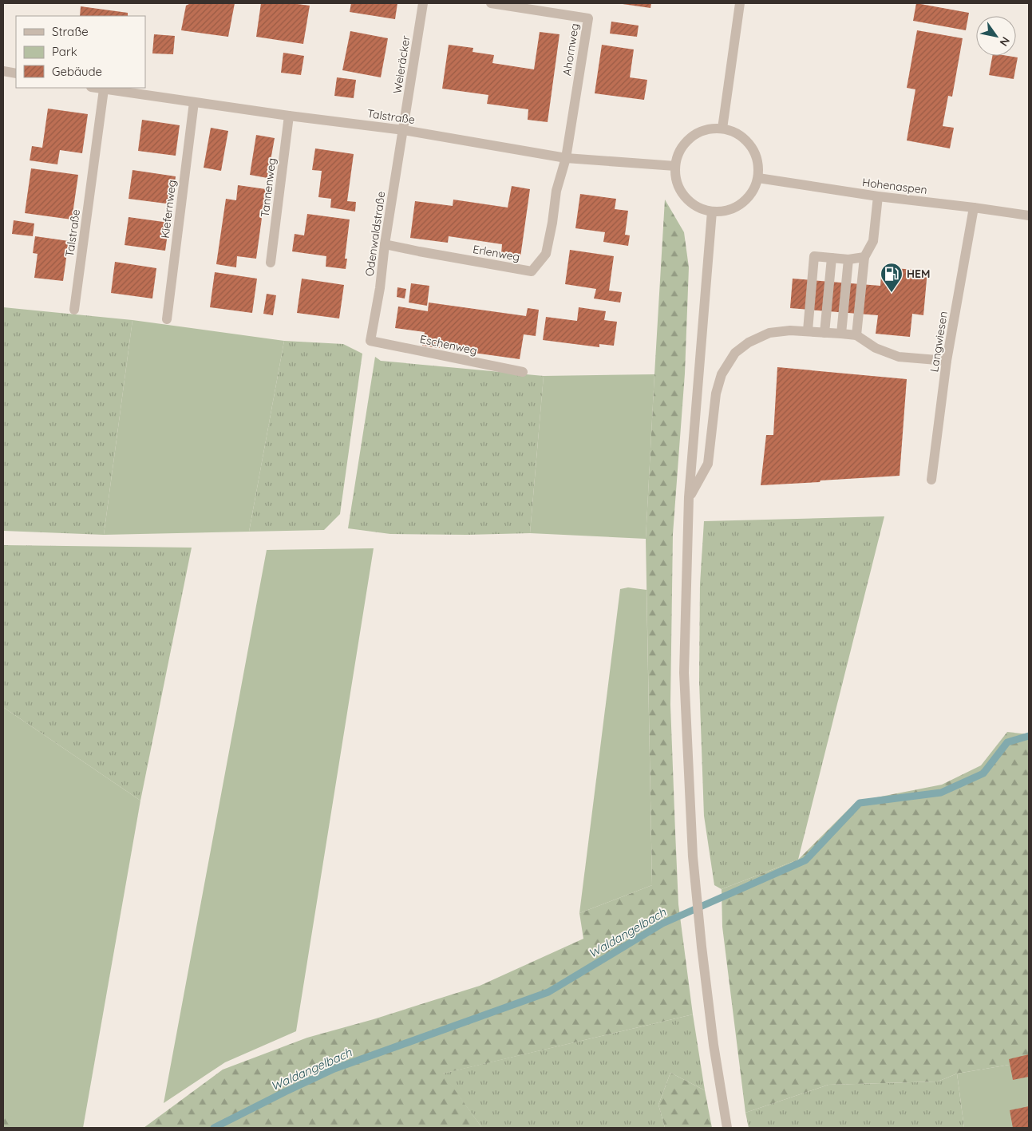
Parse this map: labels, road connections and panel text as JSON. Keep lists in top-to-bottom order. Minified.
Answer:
{"streets":{"street":["Ahornweg","Weieräcker","Talstraße","Hohenaspen","Tannenweg","Kiefernweg","Odenwaldstraße","Erlenweg","Langwiesen","Eschenweg"]},"crossings":[["Ahornweg","Talstraße"],["Ahornweg","Erlenweg"],["Weieräcker","Talstraße"],["Weieräcker","Odenwaldstraße"],["Talstraße","Hohenaspen"],["Talstraße","Tannenweg"],["Talstraße","Kiefernweg"],["Talstraße","Odenwaldstraße"],["Talstraße","Erlenweg"],["Hohenaspen","Langwiesen"],["Odenwaldstraße","Erlenweg"],["Odenwaldstraße","Eschenweg"]],"water":["Waldangelbach"],"places":{"fuel station":["HEM"]},"legend":["Straße","Park","Gebäude"],"north":"bottom right"}
